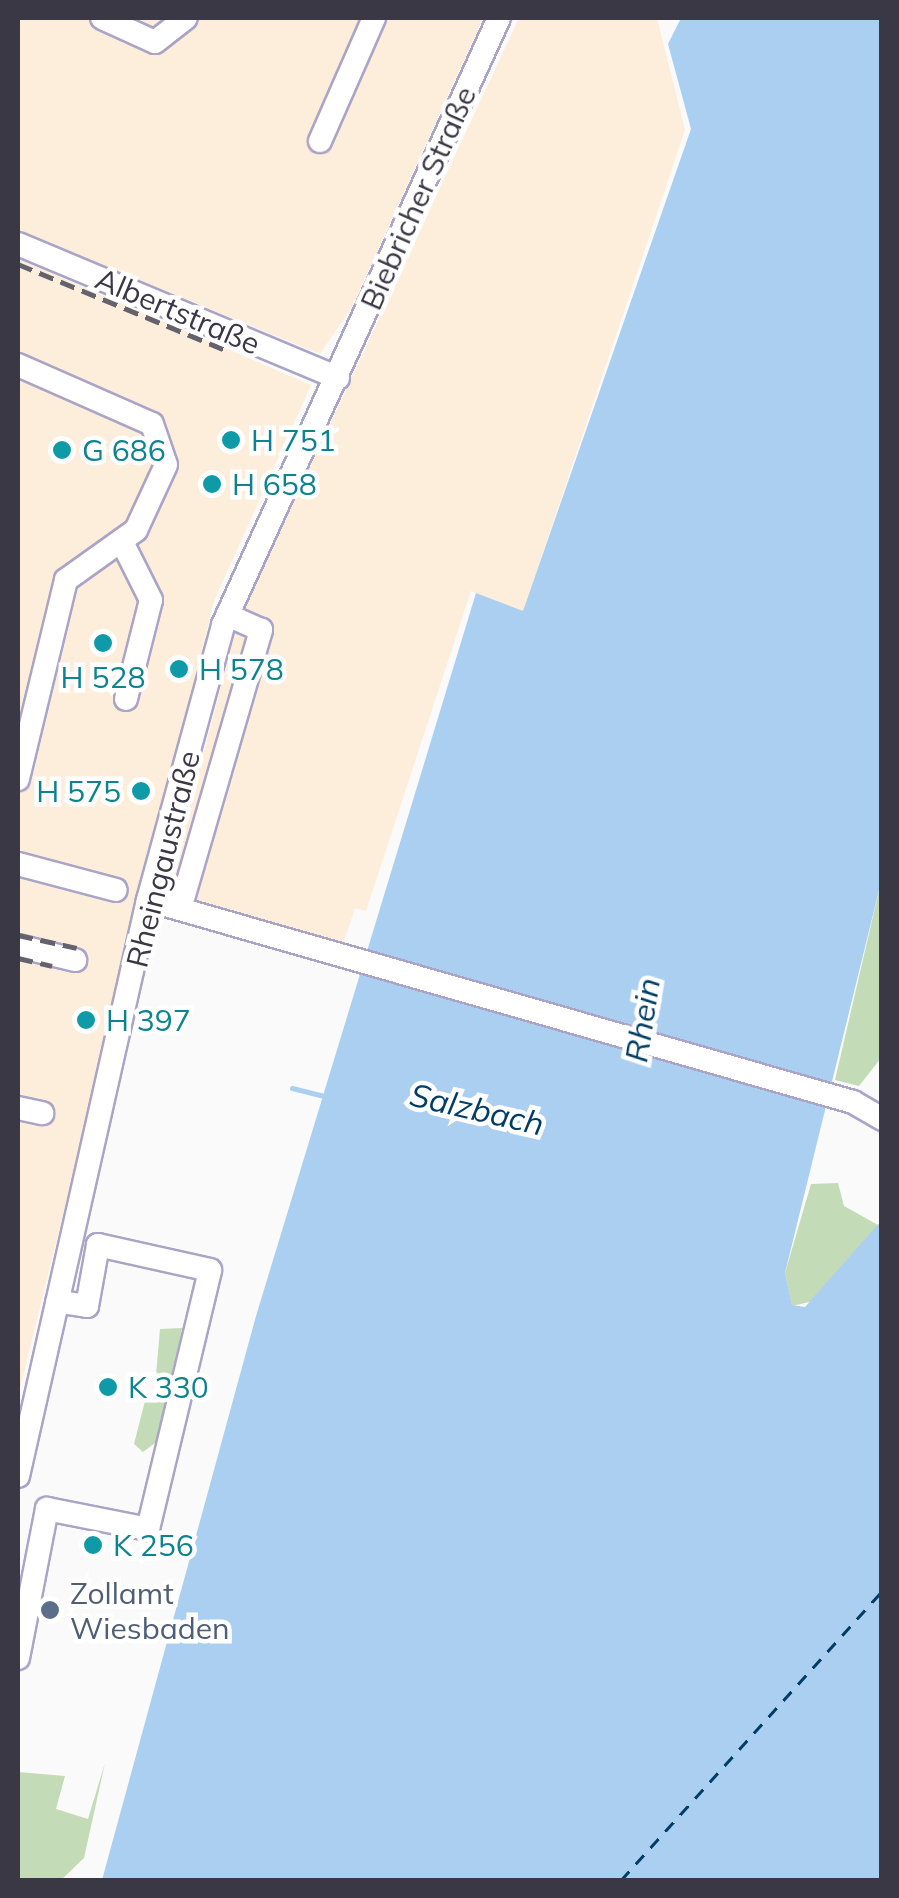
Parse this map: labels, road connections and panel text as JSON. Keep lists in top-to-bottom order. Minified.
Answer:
{"streets":{"street":["Biebricher Straße","Albertstraße","Rheingaustraße"]},"crossings":[["Biebricher Straße","Albertstraße"],["Biebricher Straße","Rheingaustraße"],["Albertstraße","Rheingaustraße"]],"water":["Rhein","Salzbach"],"places":["H 751","G 686","H 658","H 528","H 578","H 575","H 397","K 330","K 256","Zollamt Wiesbaden"]}
